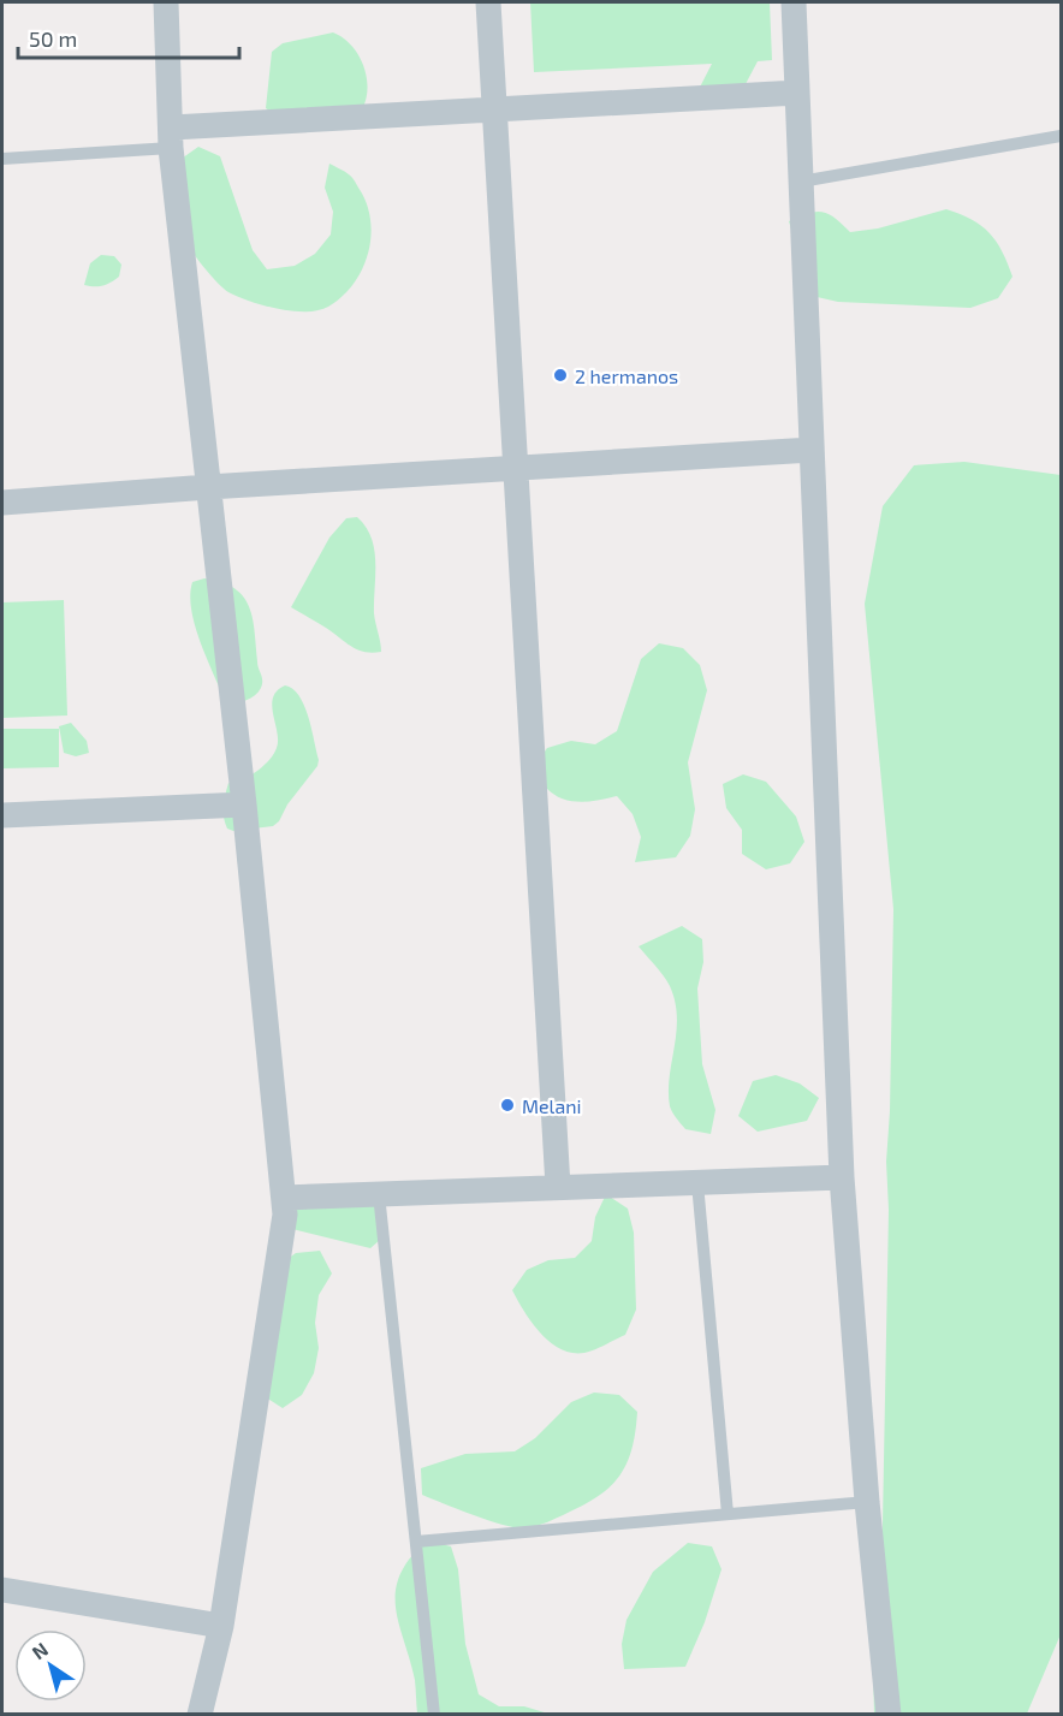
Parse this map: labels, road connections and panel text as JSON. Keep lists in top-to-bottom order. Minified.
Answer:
{"places":["2 hermanos","Melani"],"scale_bar":"50 m","north":"top left"}
